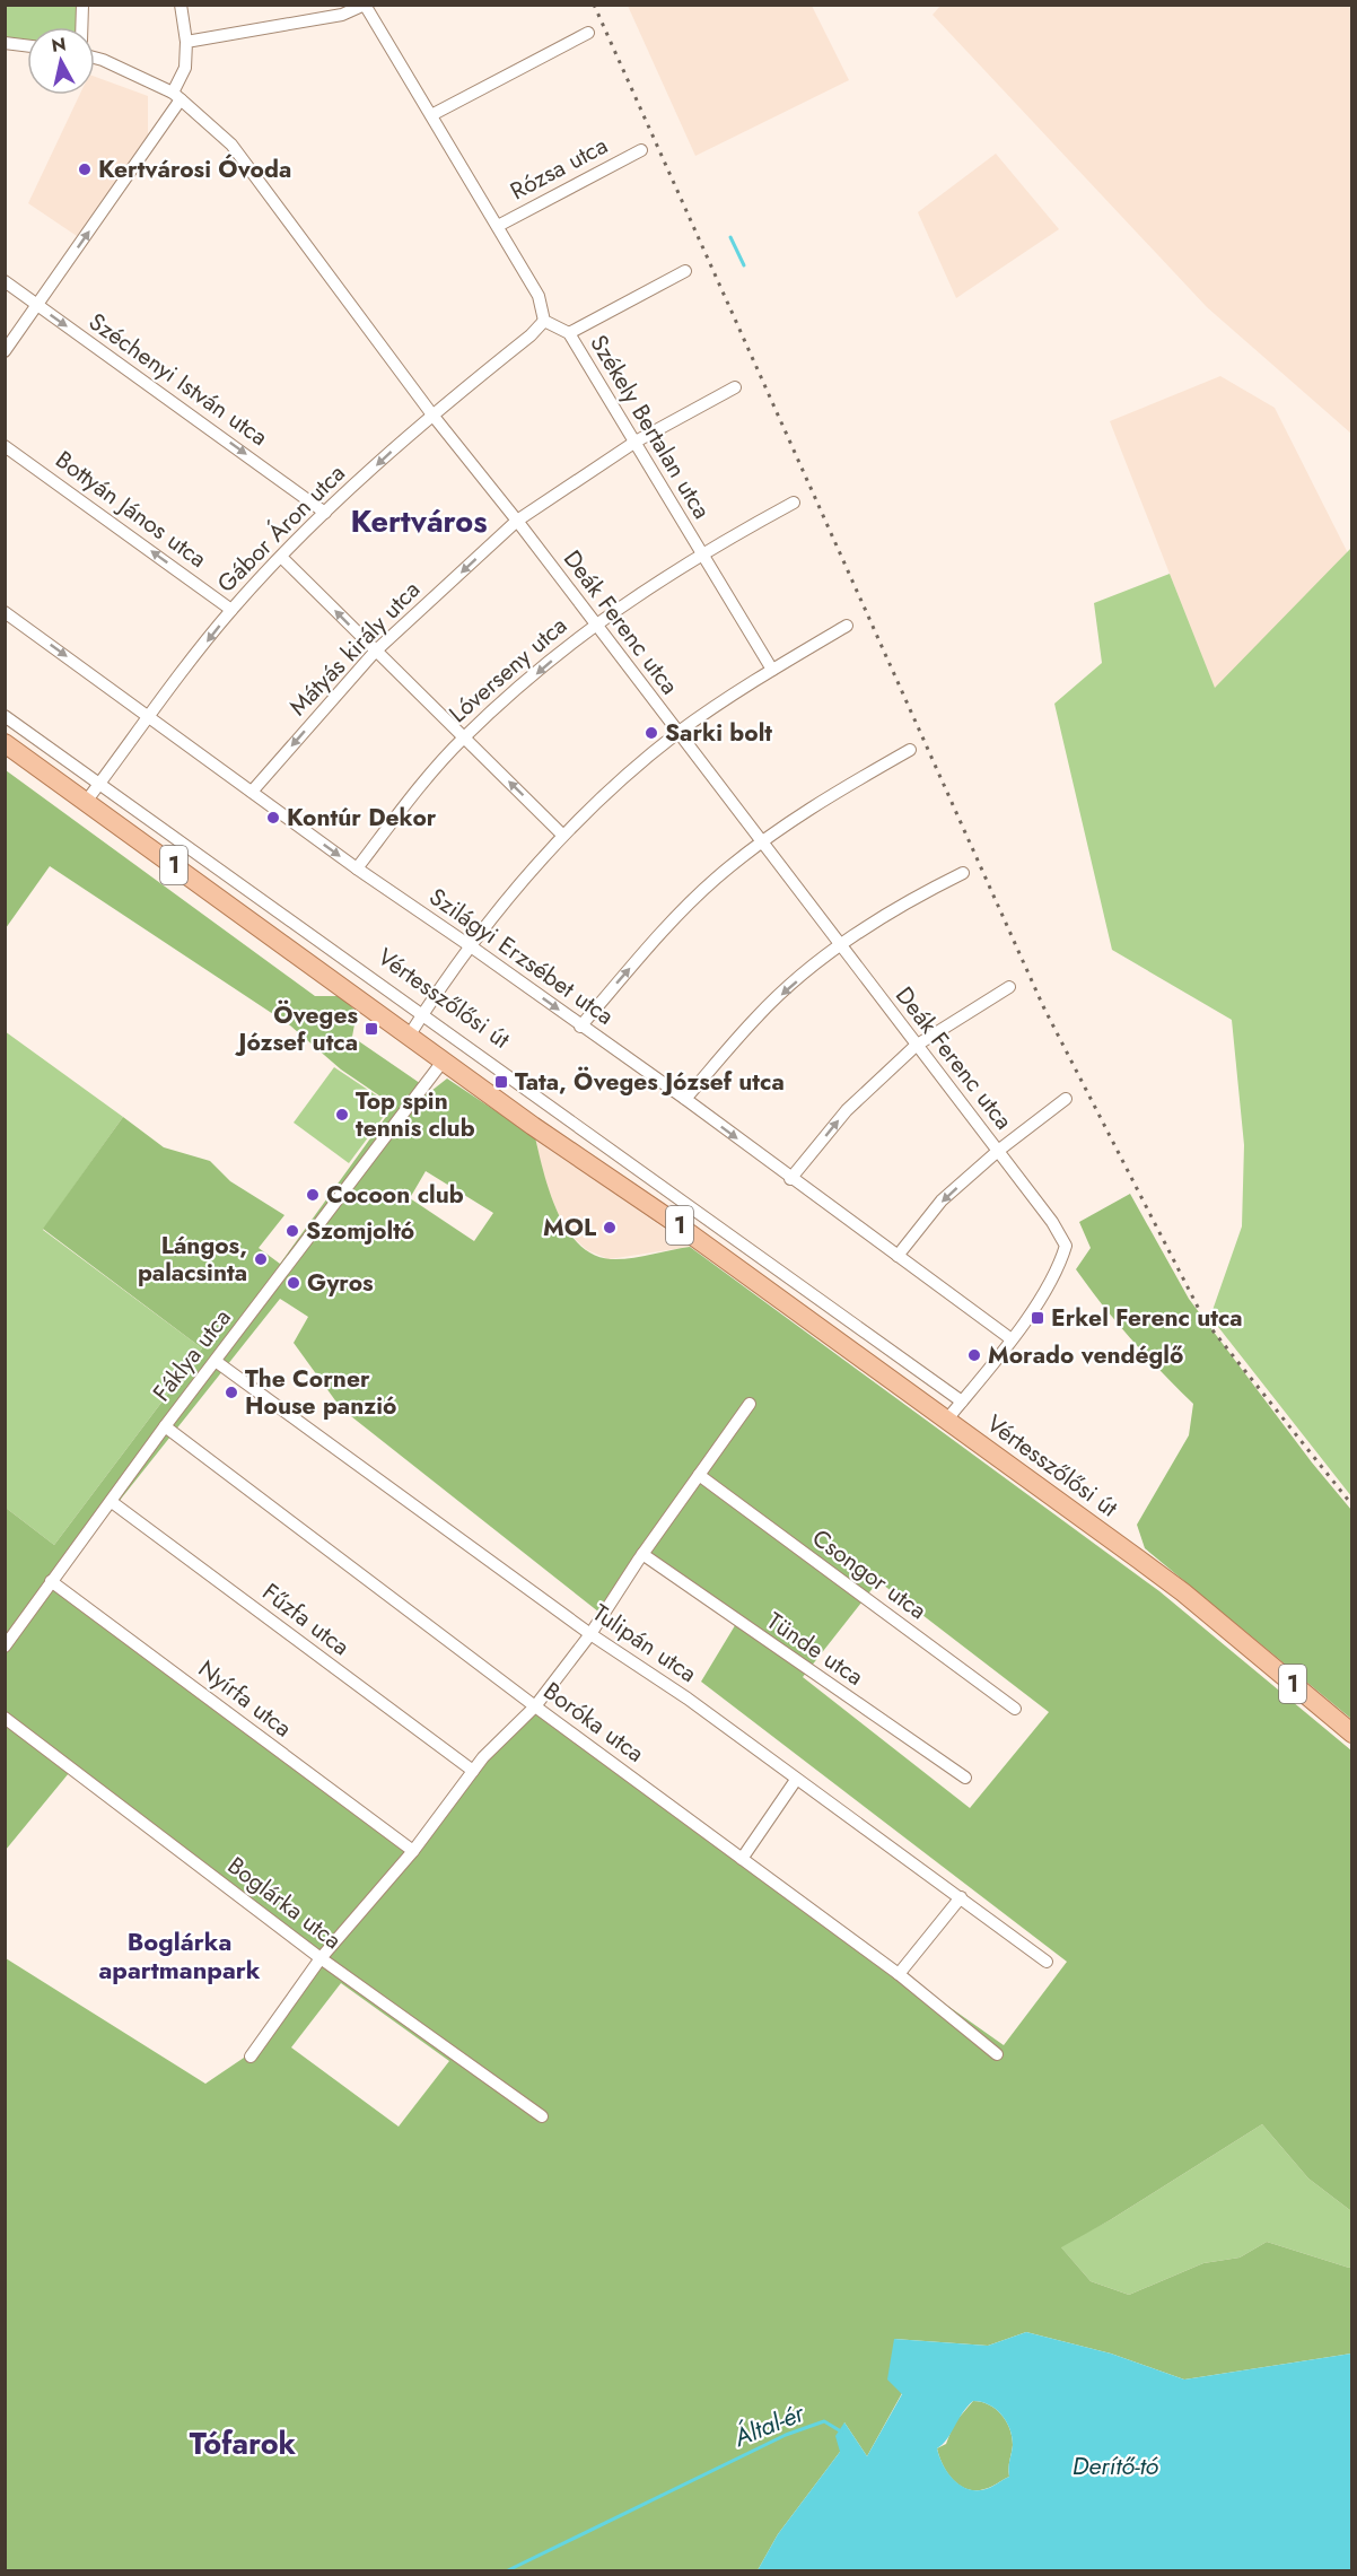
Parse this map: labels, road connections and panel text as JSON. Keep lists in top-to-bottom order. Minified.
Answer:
{"streets":{"main road":["1","Vértesszőlősi út"],"street":["Rózsa utca","Széchenyi István utca","Székely Bertalan utca","Bottyán János utca","Gábor Áron utca","Deák Ferenc utca","Mátyás király utca","Lóverseny utca","Szilágyi Erzsébet utca","Fáklya utca","Csongor utca","Fűzfa utca","Tulipán utca","Tünde utca","Nyírfa utca","Boróka utca","Boglárka utca"]},"crossings":[["Széchenyi István utca","Gábor Áron utca"],["Székely Bertalan utca","Gábor Áron utca"],["Székely Bertalan utca","Mátyás király utca"],["Székely Bertalan utca","Lóverseny utca"],["Bottyán János utca","Gábor Áron utca"],["Gábor Áron utca","Deák Ferenc utca"],["Gábor Áron utca","Szilágyi Erzsébet utca"],["Gábor Áron utca","Vértesszőlősi út"],["Deák Ferenc utca","Mátyás király utca"],["Deák Ferenc utca","Lóverseny utca"],["Deák Ferenc utca","Szilágyi Erzsébet utca"],["Mátyás király utca","Szilágyi Erzsébet utca"],["Lóverseny utca","Szilágyi Erzsébet utca"],["Vértesszőlősi út","Fáklya utca"],["Fáklya utca","Fűzfa utca"],["Fáklya utca","Tulipán utca"],["Fáklya utca","Nyírfa utca"],["Fáklya utca","Boróka utca"]],"one_way":["Széchenyi István utca","Bottyán János utca","Gábor Áron utca","Mátyás király utca","Szilágyi Erzsébet utca"],"districts":["Kertváros","Boglárka apartmanpark","Tófarok"],"water":["Által-ér","Derítő-tó"],"places":{"other":["Kertvárosi Óvoda","Sarki bolt","Kontúr Dekor","Top spin tennis club","Cocoon club","MOL","Szomjoltó","Lángos, palacsinta","Gyros","Morado vendéglő","The Corner House panzió"],"transit":["Öveges József utca","Tata, Öveges József utca","Erkel Ferenc utca"]},"north":"top"}
